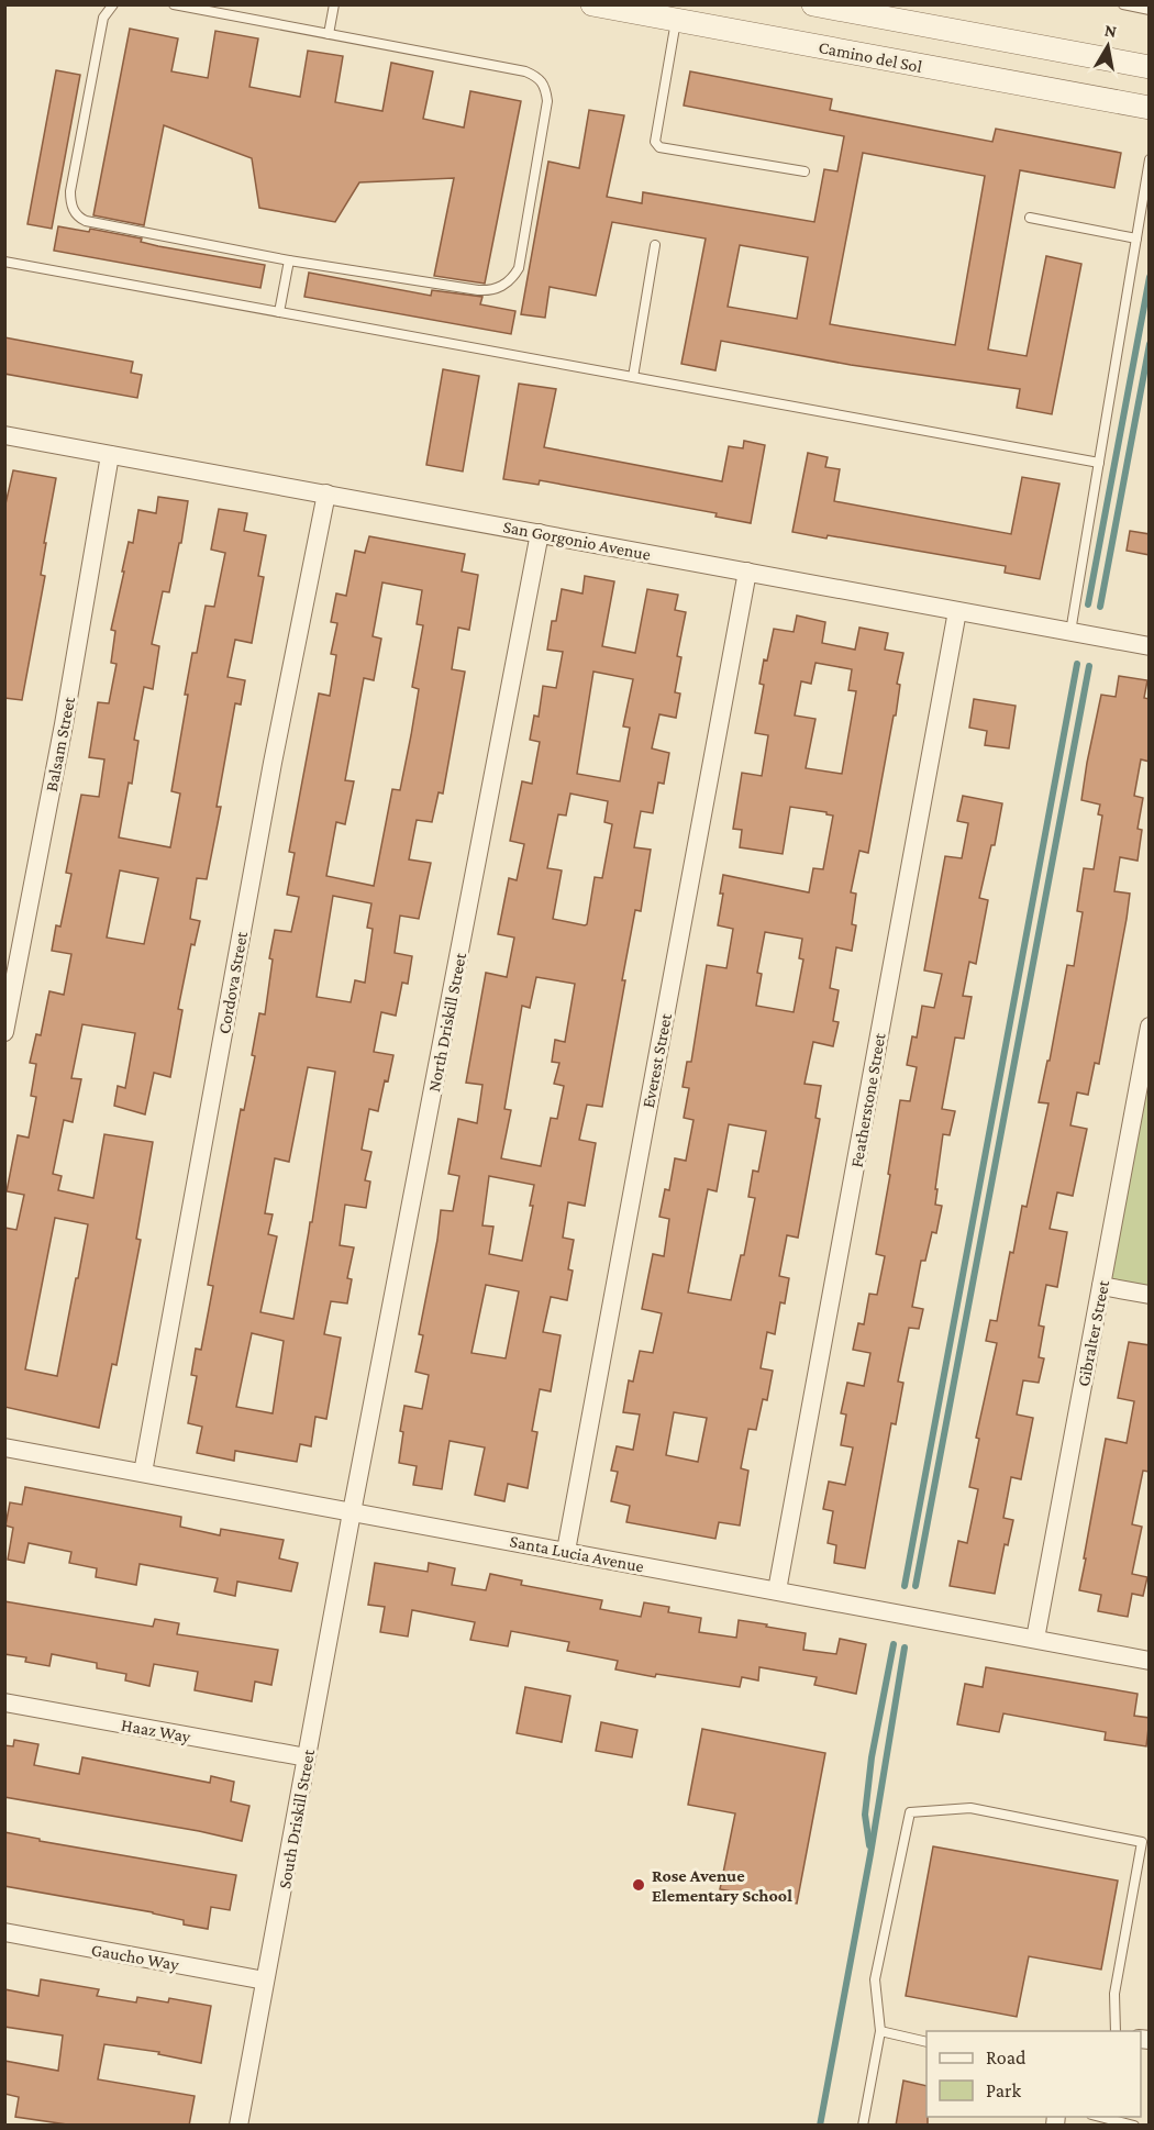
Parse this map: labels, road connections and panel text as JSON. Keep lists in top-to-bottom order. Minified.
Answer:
{"streets":{"street":["Camino del Sol","San Gorgonio Avenue","Balsam Street","Cordova Street","North Driskill Street","Everest Street","Featherstone Street","Gibralter Street","Santa Lucia Avenue","Haaz Way","South Driskill Street","Gaucho Way"]},"crossings":[["San Gorgonio Avenue","Balsam Street"],["San Gorgonio Avenue","Cordova Street"],["San Gorgonio Avenue","North Driskill Street"],["San Gorgonio Avenue","Everest Street"],["San Gorgonio Avenue","Featherstone Street"],["Cordova Street","Santa Lucia Avenue"],["North Driskill Street","Santa Lucia Avenue"],["North Driskill Street","South Driskill Street"],["Everest Street","Santa Lucia Avenue"],["Featherstone Street","Santa Lucia Avenue"],["Gibralter Street","Santa Lucia Avenue"],["Santa Lucia Avenue","South Driskill Street"],["Haaz Way","South Driskill Street"],["South Driskill Street","Gaucho Way"]],"places":["Rose Avenue Elementary School"],"legend":["Road","Park"],"north":"top"}
